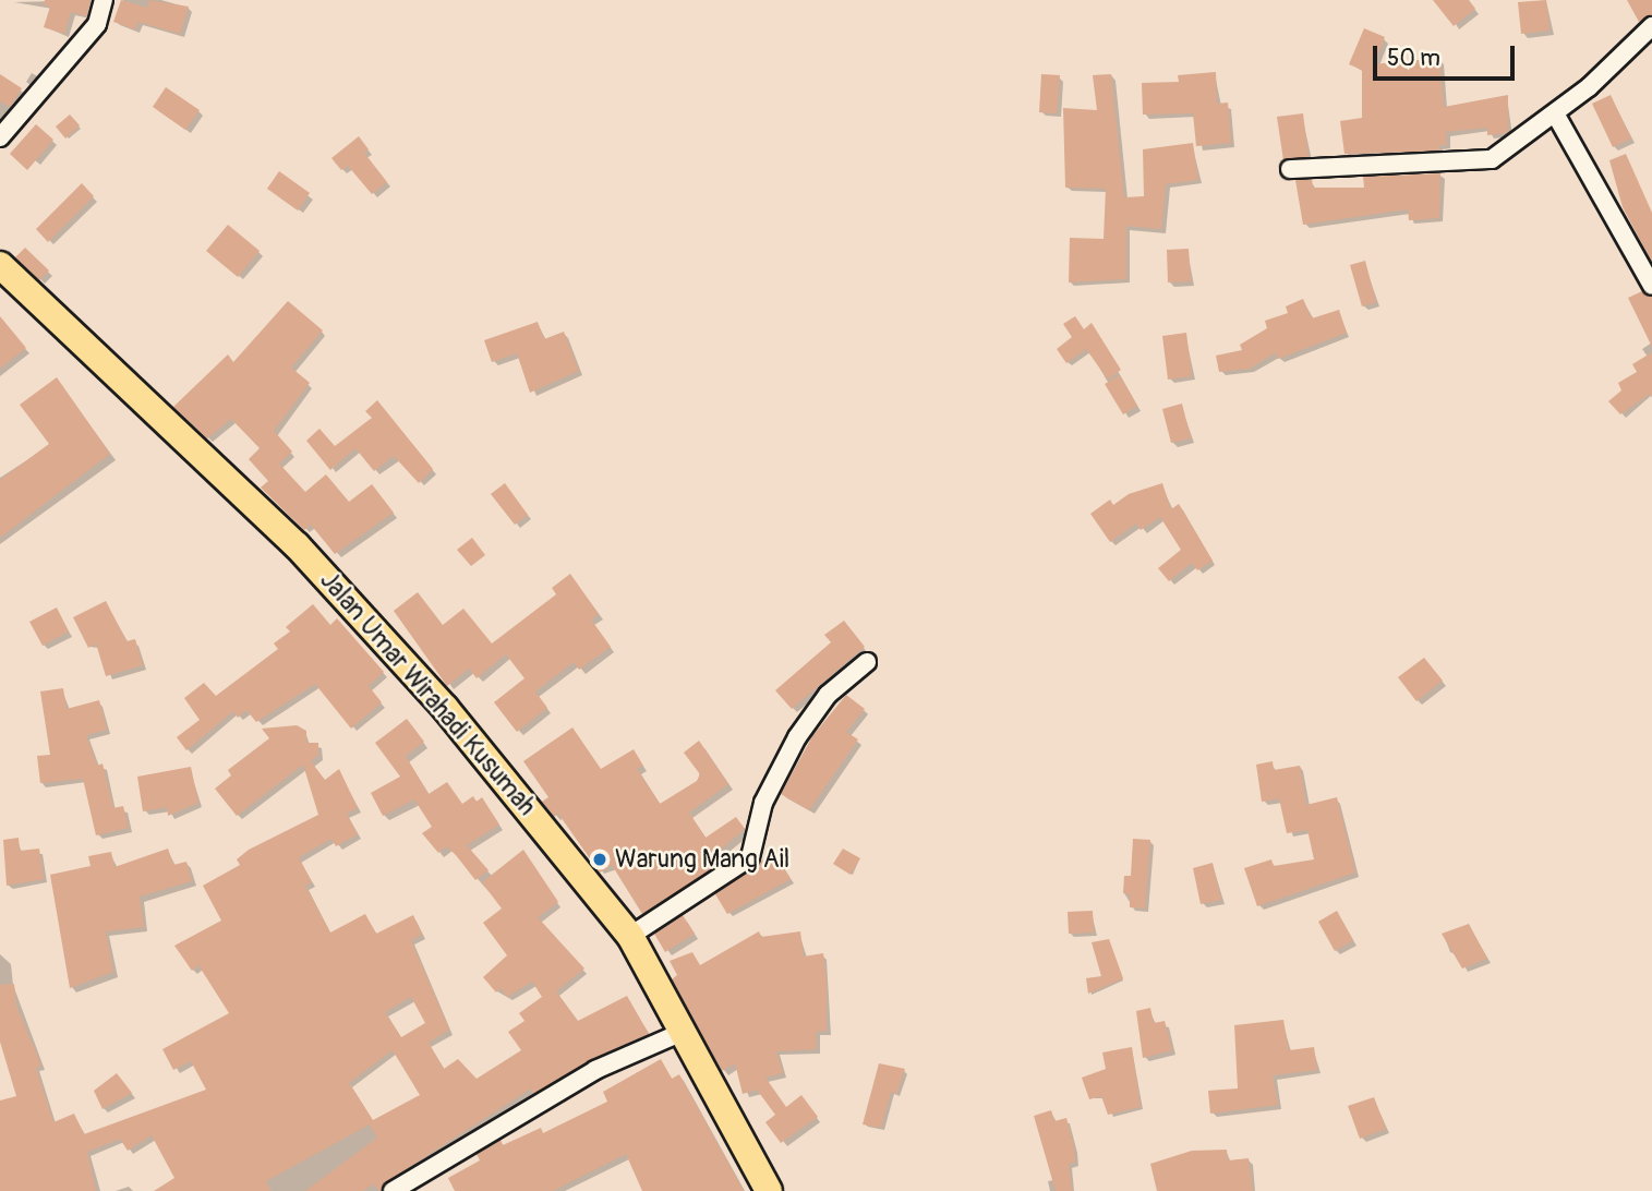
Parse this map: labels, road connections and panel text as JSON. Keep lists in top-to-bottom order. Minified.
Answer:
{"streets":{"main road":["Jalan Umar Wirahadi Kusumah"]},"places":["Warung Mang Ail"],"scale_bar":"50 m"}
